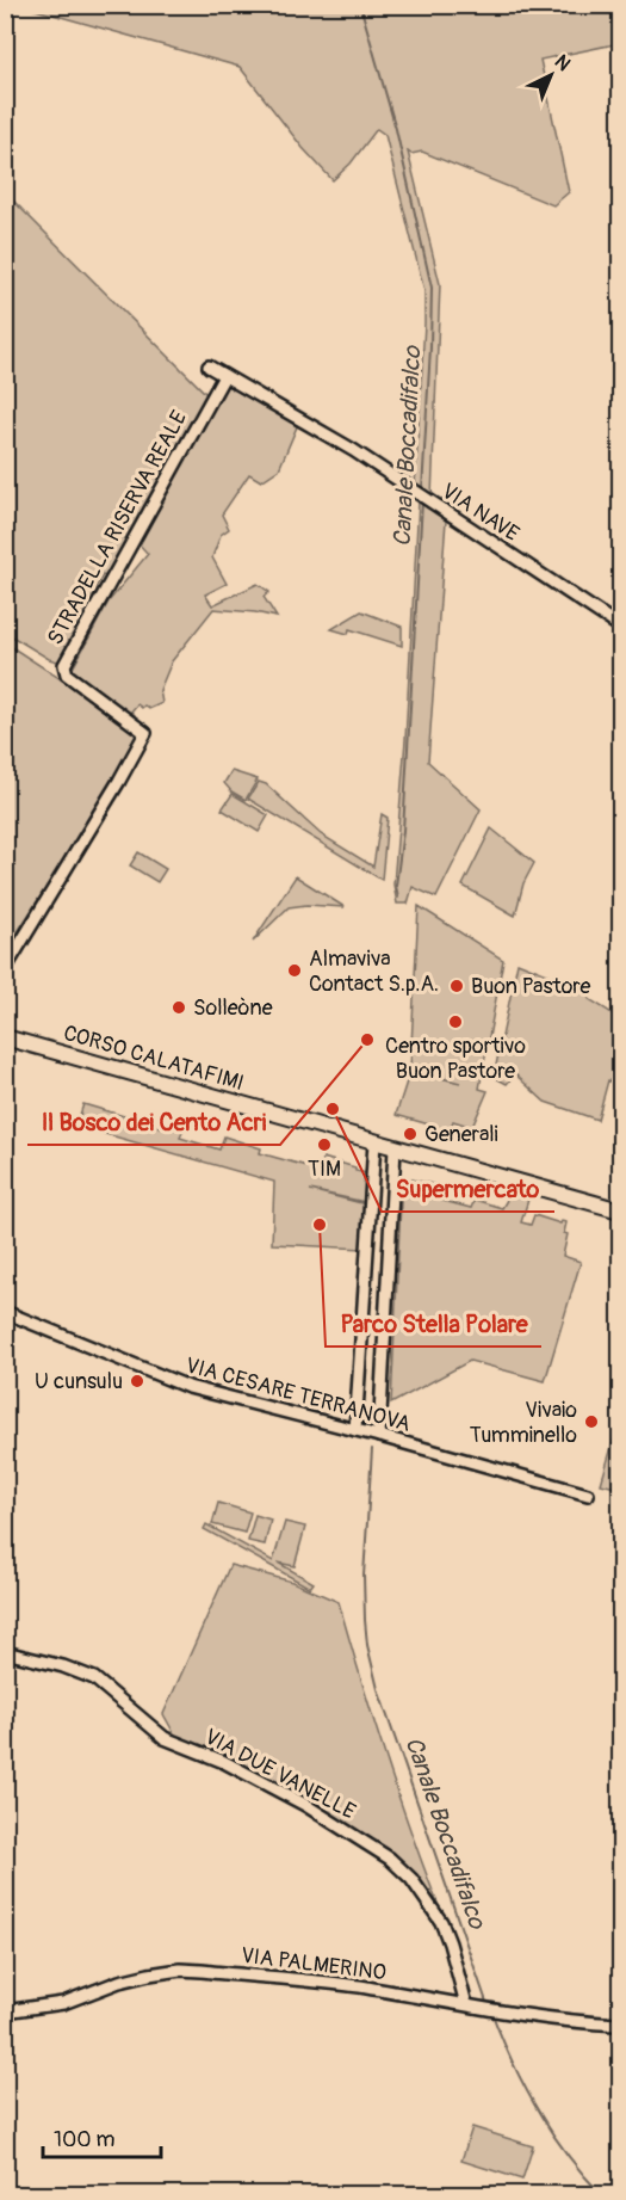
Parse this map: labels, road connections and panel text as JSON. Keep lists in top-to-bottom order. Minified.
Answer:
{"streets":{"main road":["CORSO CALATAFIMI"],"street":["VIA NAVE","STRADELLA RISERVA REALE","VIA CESARE TERRANOVA","VIA DUE VANELLE","VIA PALMERINO"]},"crossings":[["VIA NAVE","STRADELLA RISERVA REALE"],["VIA DUE VANELLE","VIA PALMERINO"]],"water":["Canale Boccadifalco"],"places":["Almaviva Contact S.p.A.","Buon Pastore","Solleòne","Centro sportivo Buon Pastore","Il Bosco dei Cento Acri","Supermercato","Generali","TIM","Parco Stella Polare","U cunsulu","Vivaio Tumminello"],"scale_bar":"100 m","north":"top right"}
